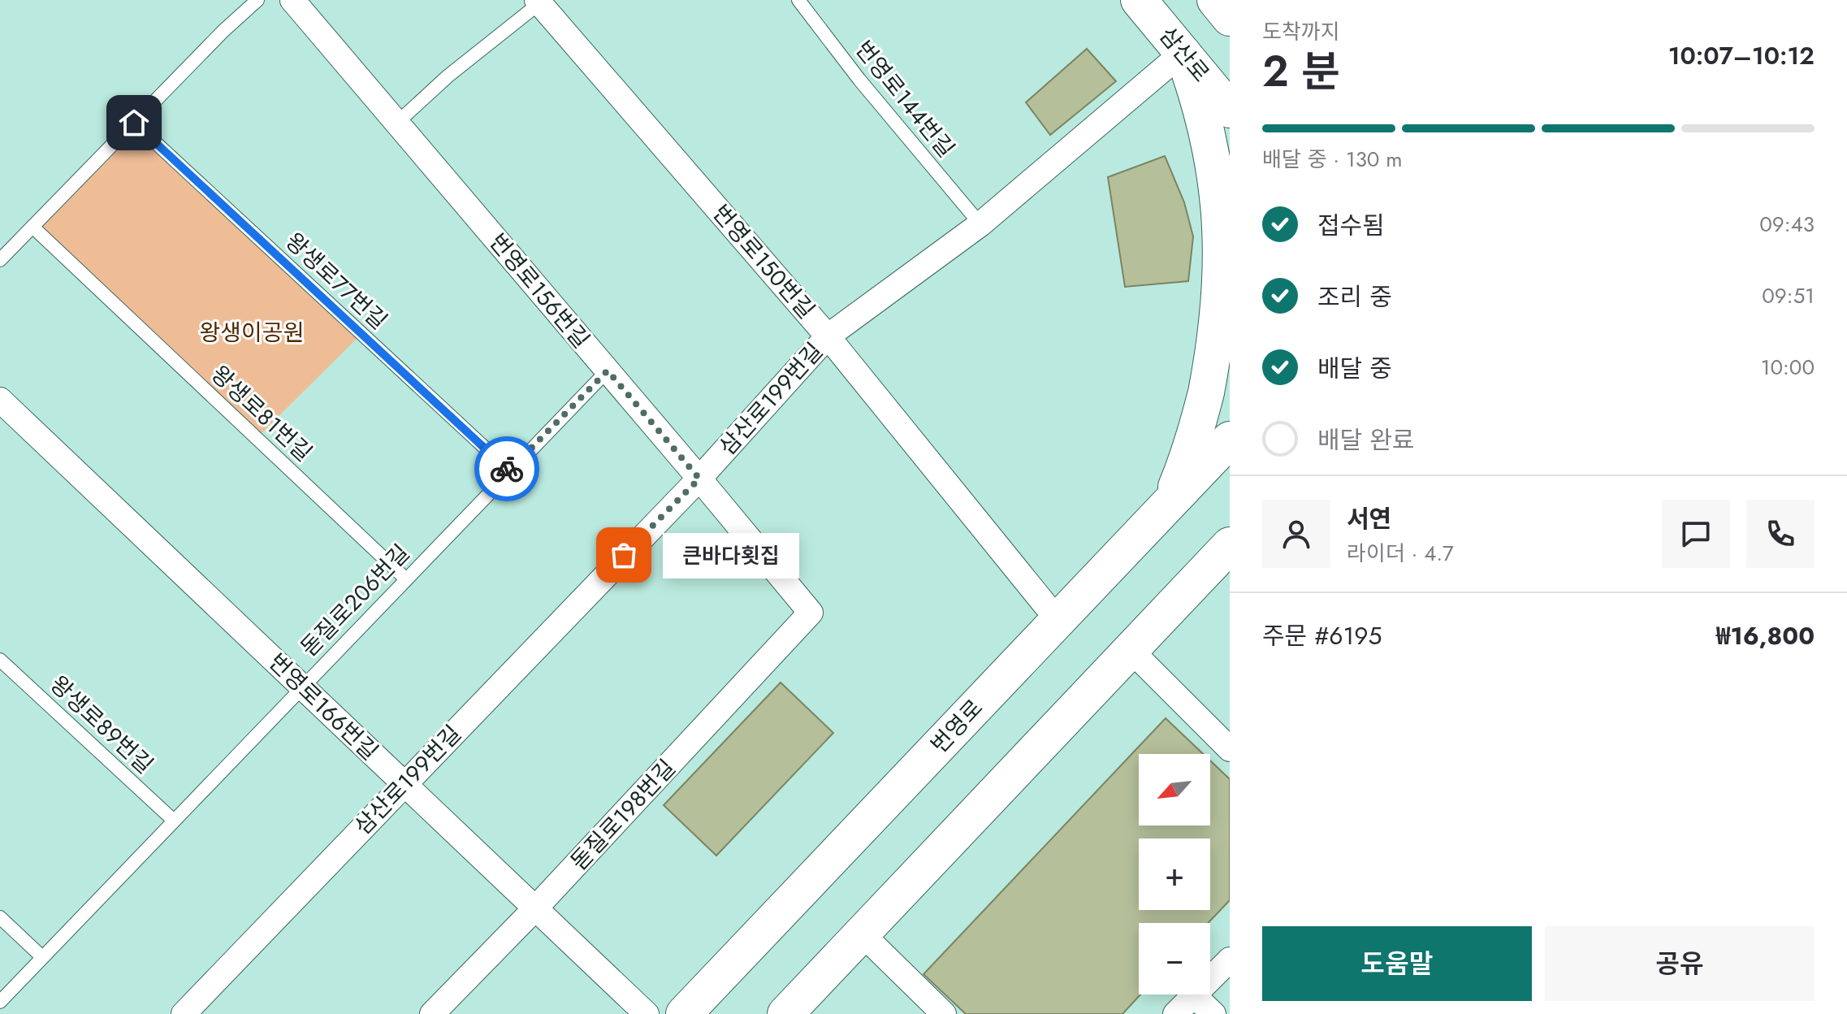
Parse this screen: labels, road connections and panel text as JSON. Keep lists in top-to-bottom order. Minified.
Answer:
{"streets":{"main road":["삼산로","번영로"],"street":["번영로150번길","번영로156번길","삼산로199번길","번영로166번길","돋질로198번길"],"lane":["번영로144번길","왕생로77번길","왕생로81번길","돋질로206번길","왕생로89번길"]},"crossings":[["삼산로","삼산로199번길"],["번영로144번길","삼산로199번길"],["번영로150번길","삼산로199번길"],["번영로150번길","번영로"],["왕생로77번길","돋질로206번길"],["번영로156번길","삼산로199번길"],["번영로156번길","돋질로206번길"],["번영로156번길","돋질로198번길"],["삼산로199번길","번영로166번길"],["왕생로81번길","돋질로206번길"],["돋질로206번길","번영로166번길"],["돋질로206번길","왕생로89번길"],["번영로166번길","돋질로198번길"]],"parks":["왕생이공원"],"places":["큰바다횟집"],"north":"bottom left","page":{"heading":["2 분","도착까지","10:07–10:12"],"panel":["서연","라이더 · 4.7","주문 #6195","₩16,800"],"bar":"배달 중 · 130 m","list":[["접수됨","09:43"],["조리 중","09:51"],["배달 중","10:00"],"배달 완료"],"bubble":"큰바다횟집","map_buttons":["+","−"],"buttons":["도움말","공유"]}}
